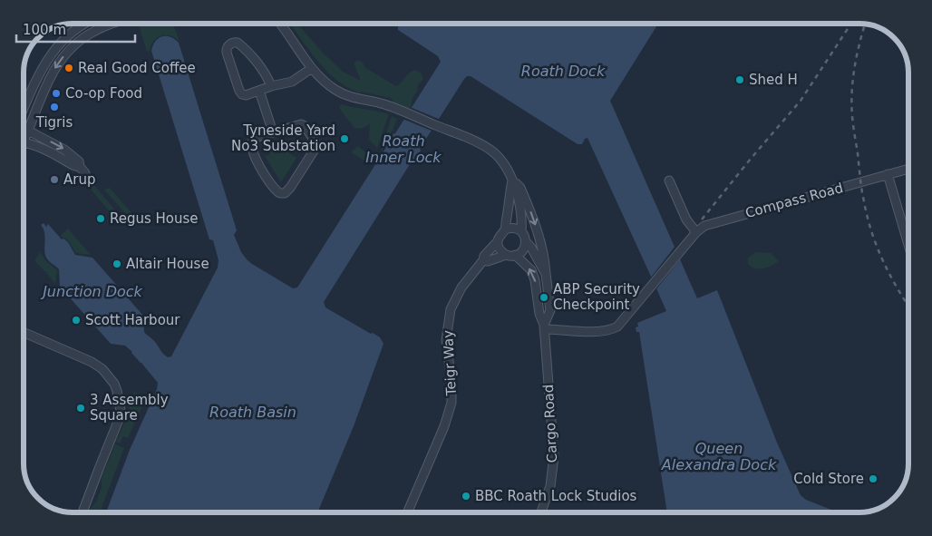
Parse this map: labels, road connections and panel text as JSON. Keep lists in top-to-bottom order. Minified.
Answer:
{"streets":{"street":["Compass Road","Teigr Way","Cargo Road"]},"crossings":[["Compass Road","Cargo Road"]],"water":["Roath Dock","Roath Inner Lock","Junction Dock","Roath Basin","Queen Alexandra Dock"],"places":["Real Good Coffee","Shed H","Co-op Food","Tigris","Tyneside Yard No3 Substation","Arup","Regus House","Altair House","ABP Security Checkpoint","Scott Harbour","3 Assembly Square","Cold Store","BBC Roath Lock Studios"],"scale_bar":"100 m"}
